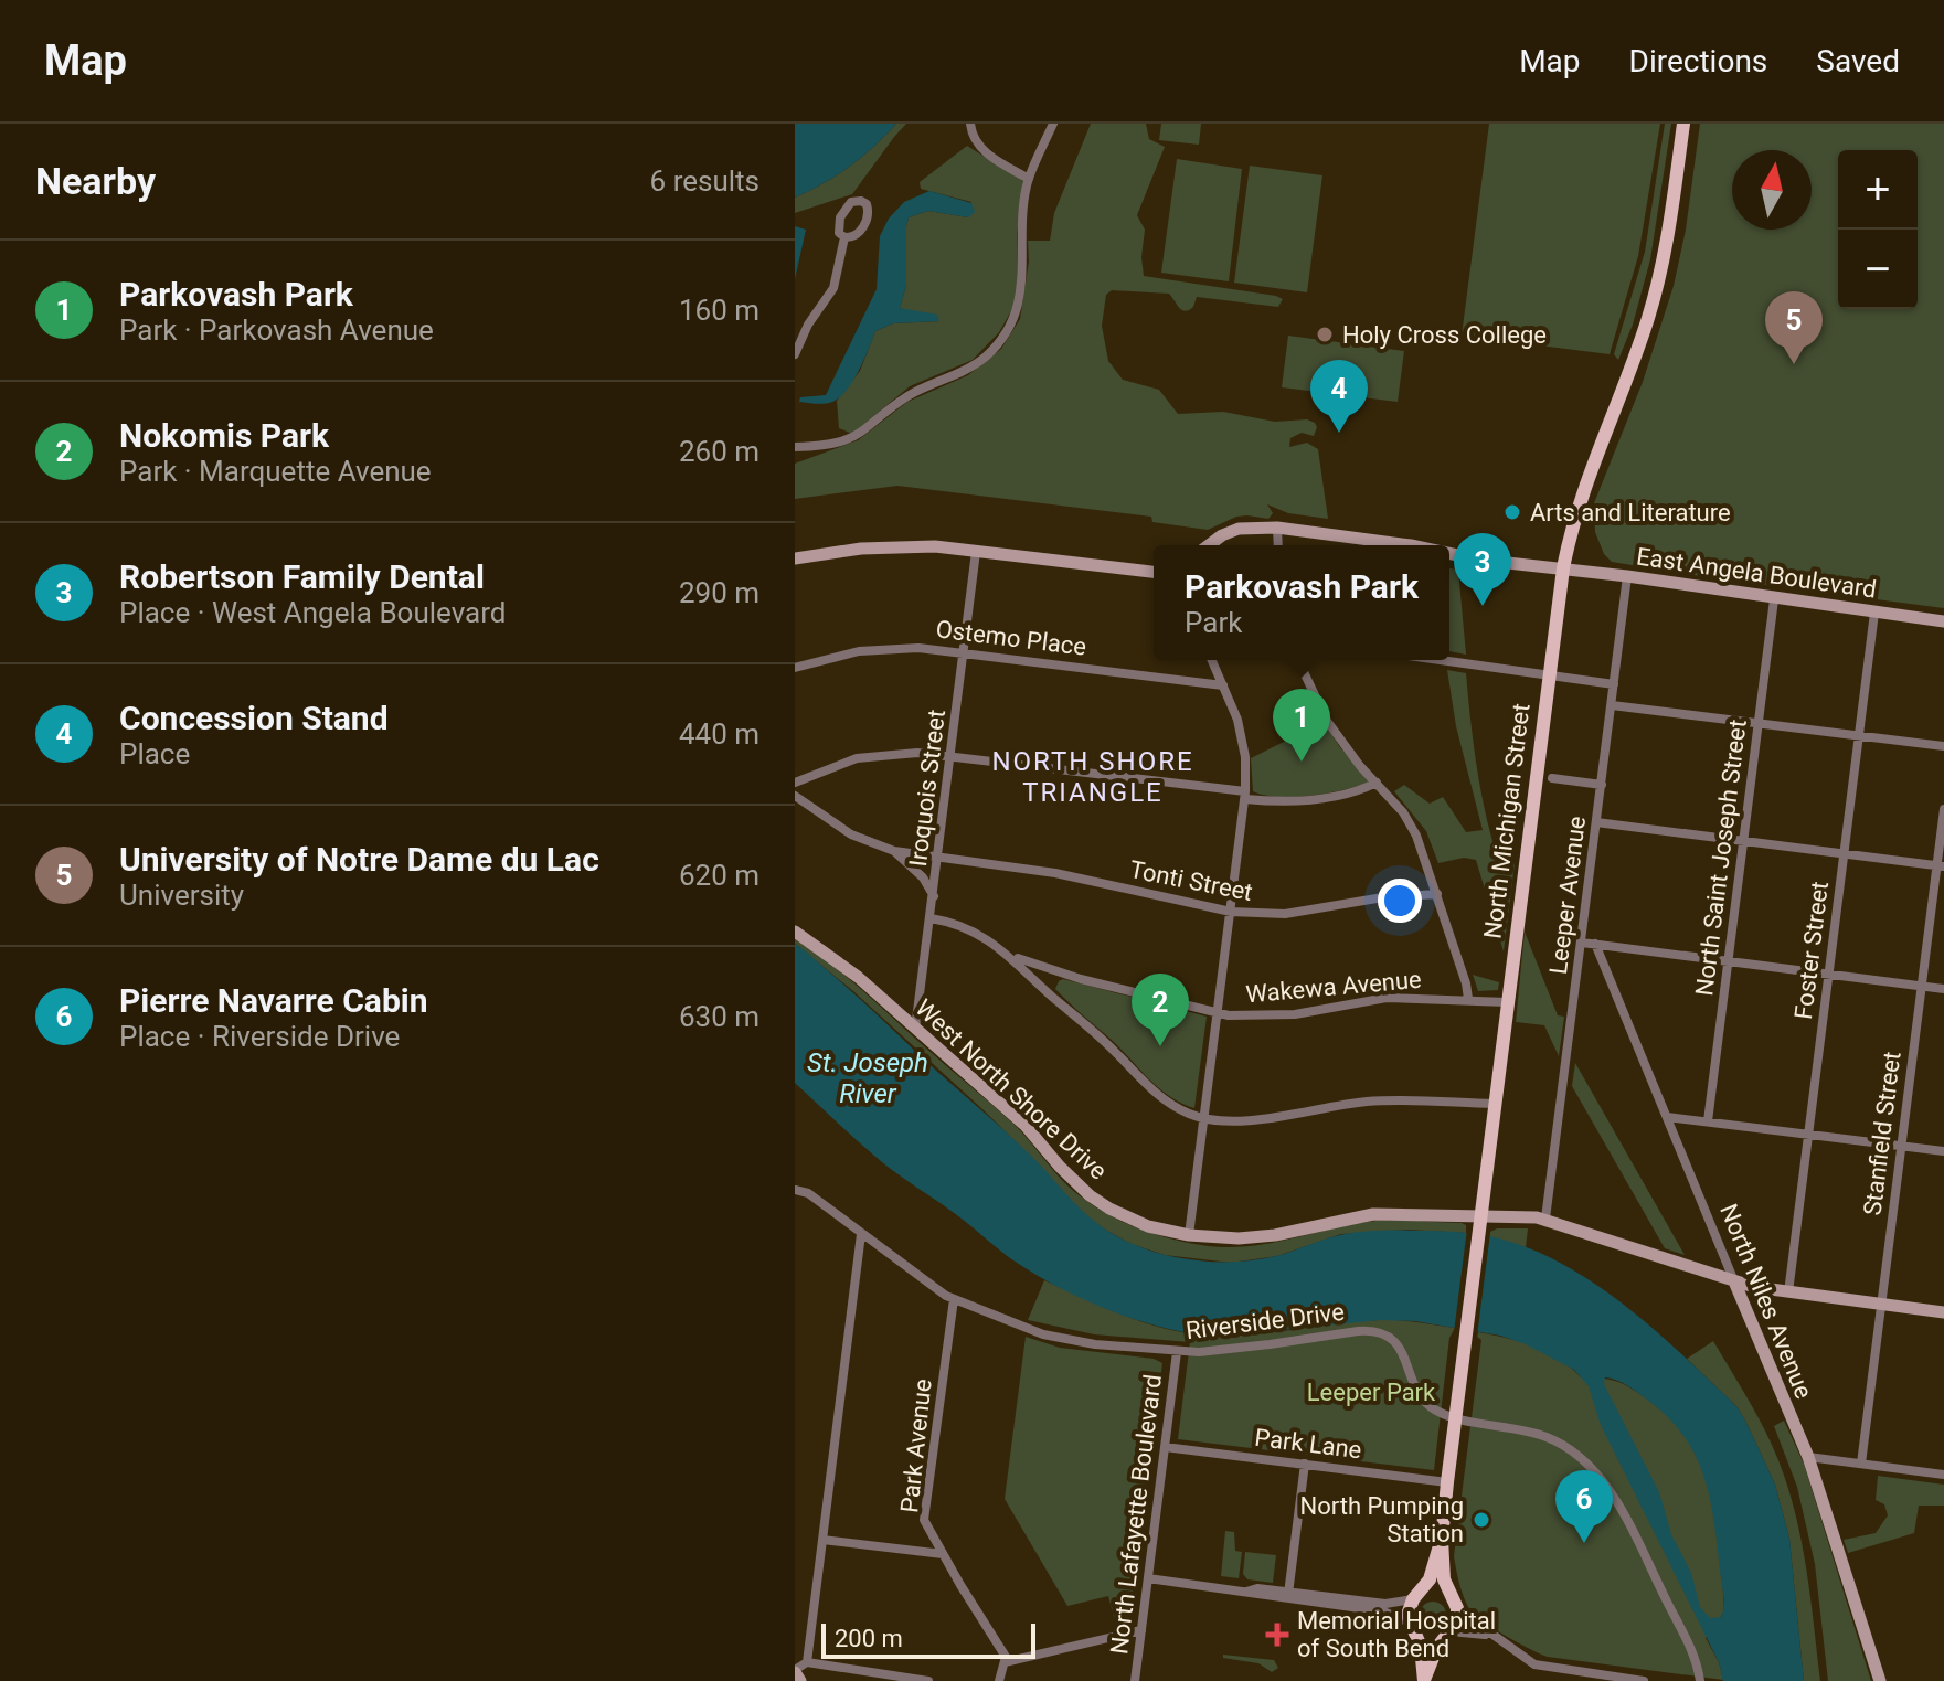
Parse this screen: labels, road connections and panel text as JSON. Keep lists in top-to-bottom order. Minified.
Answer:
{"streets":{"main road":["North Michigan Street"],"street":["East Angela Boulevard","Ostemo Place","Iroquois Street","North Saint Joseph Street","Tonti Street","Leeper Avenue","Foster Street","Wakewa Avenue","West North Shore Drive","Stanfield Street","North Niles Avenue","Riverside Drive","Park Lane","Park Avenue","North Lafayette Boulevard"]},"crossings":[["East Angela Boulevard","North Michigan Street"],["East Angela Boulevard","North Saint Joseph Street"],["East Angela Boulevard","Leeper Avenue"],["East Angela Boulevard","Foster Street"],["Ostemo Place","Iroquois Street"],["Iroquois Street","Tonti Street"],["Iroquois Street","West North Shore Drive"],["North Michigan Street","Wakewa Avenue"],["North Michigan Street","West North Shore Drive"],["North Michigan Street","Riverside Drive"],["North Michigan Street","Park Lane"],["Leeper Avenue","West North Shore Drive"],["Foster Street","West North Shore Drive"],["West North Shore Drive","Stanfield Street"],["West North Shore Drive","North Niles Avenue"],["Riverside Drive","Park Avenue"],["Riverside Drive","North Lafayette Boulevard"],["Park Lane","North Lafayette Boulevard"]],"districts":["NORTH SHORE TRIANGLE"],"water":["St. Joseph River"],"parks":["Leeper Park"],"places":{"other":["Holy Cross College","Arts and Literature","North Pumping Station"],"health":["Memorial Hospital of South Bend"]},"scale_bar":"200 m","north":"top","page":{"header":"Map","nav":["Map","Directions","Saved"],"heading":["Nearby","6 results"],"map_buttons":["+","−"],"list":[{"mark":"1","name":"Parkovash Park","note":"Park · Parkovash Avenue","value":"160 m"},{"mark":"2","name":"Nokomis Park","note":"Park · Marquette Avenue","value":"260 m"},{"mark":"3","name":"Robertson Family Dental","note":"Place · West Angela Boulevard","value":"290 m"},{"mark":"4","name":"Concession Stand","note":"Place","value":"440 m"},{"mark":"5","name":"University of Notre Dame du Lac","note":"University","value":"620 m"},{"mark":"6","name":"Pierre Navarre Cabin","note":"Place · Riverside Drive","value":"630 m"}],"pins":["5","4","3","1","2","6"],"popup":["Parkovash Park","Park"],"scale":"200 m"}}
